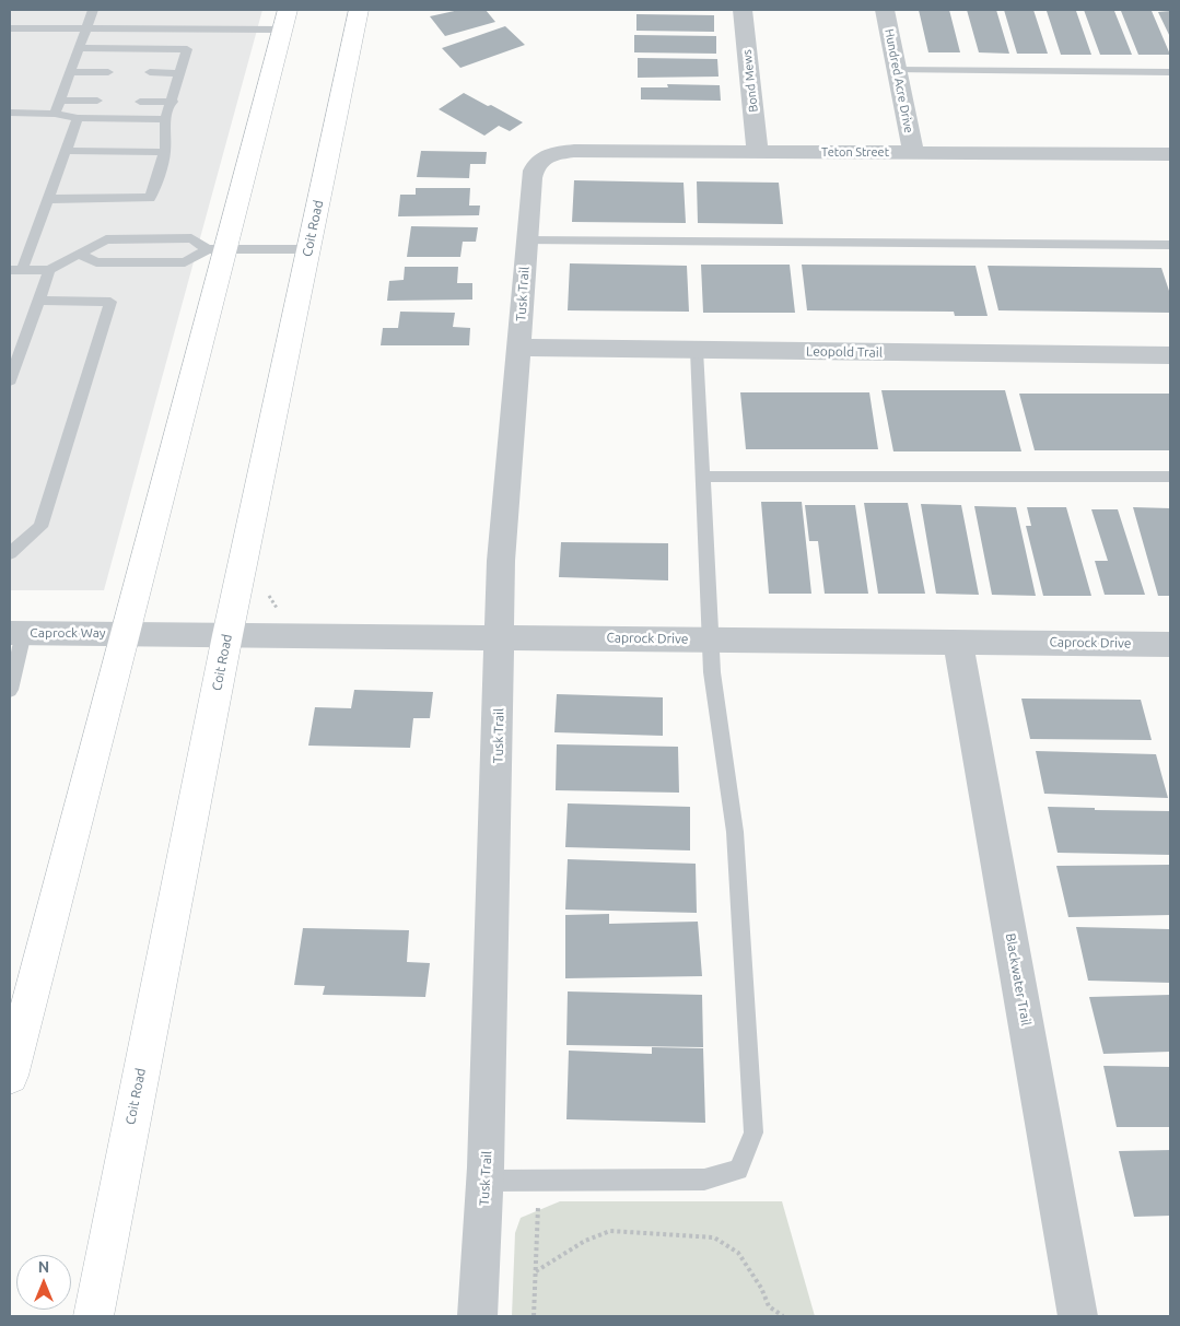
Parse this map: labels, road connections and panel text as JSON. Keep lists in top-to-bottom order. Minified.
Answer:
{"streets":{"main road":["Coit Road"],"street":["Bond Mews","Hundred Acre Drive","Teton Street","Tusk Trail","Leopold Trail","Caprock Way","Caprock Drive","Blackwater Trail"]},"crossings":[["Bond Mews","Teton Street"],["Hundred Acre Drive","Teton Street"],["Teton Street","Tusk Trail"],["Coit Road","Caprock Drive"],["Tusk Trail","Leopold Trail"],["Tusk Trail","Caprock Drive"],["Caprock Way","Caprock Drive"],["Caprock Drive","Blackwater Trail"]],"north":"top"}
